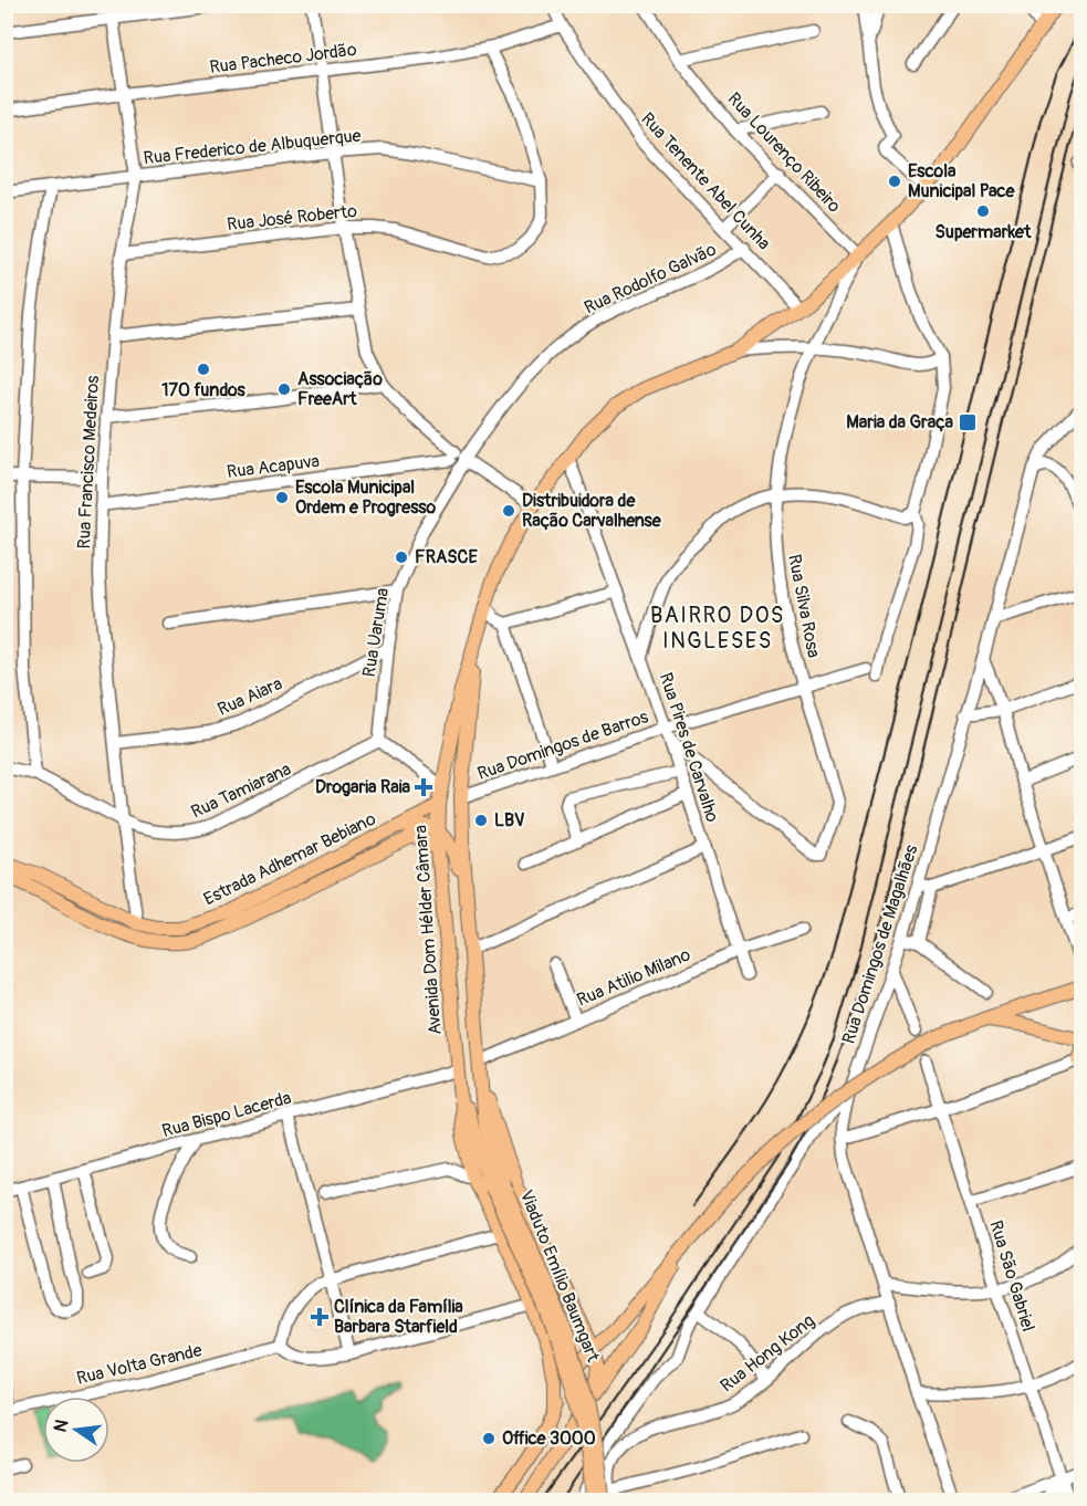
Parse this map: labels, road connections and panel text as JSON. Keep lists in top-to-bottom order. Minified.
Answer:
{"streets":{"main road":["Estrada Adhemar Bebiano","Avenida Dom Hélder Câmara","Viaduto Emílio Baumgart"],"street":["Rua Pacheco Jordão","Rua Frederico de Albuquerque","Rua Lourenço Ribeiro","Rua Tenente Abel Cunha","Rua José Roberto","Rua Rodolfo Galvão","Rua Francisco Medeiros","Rua Acapuva","Rua Silva Rosa","Rua Uaruma","Rua Aiara","Rua Domingos de Barros","Rua Pires de Carvalho","Rua Tamiarana","Rua Domingos de Magalhães","Rua Atilio Milano","Rua Bispo Lacerda","Rua São Gabriel","Rua Hong Kong","Rua Volta Grande"]},"crossings":[["Rua Pacheco Jordão","Rua Tenente Abel Cunha"],["Rua Pacheco Jordão","Rua José Roberto"],["Rua Pacheco Jordão","Rua Francisco Medeiros"],["Rua Frederico de Albuquerque","Rua José Roberto"],["Rua Frederico de Albuquerque","Rua Francisco Medeiros"],["Rua Lourenço Ribeiro","Rua Silva Rosa"],["Rua Lourenço Ribeiro","Avenida Dom Hélder Câmara"],["Rua Tenente Abel Cunha","Rua Rodolfo Galvão"],["Rua Tenente Abel Cunha","Avenida Dom Hélder Câmara"],["Rua José Roberto","Rua Francisco Medeiros"],["Rua Rodolfo Galvão","Rua Acapuva"],["Rua Rodolfo Galvão","Rua Uaruma"],["Rua Francisco Medeiros","Rua Acapuva"],["Rua Francisco Medeiros","Rua Aiara"],["Rua Francisco Medeiros","Rua Tamiarana"],["Rua Francisco Medeiros","Estrada Adhemar Bebiano"],["Rua Acapuva","Rua Uaruma"],["Rua Silva Rosa","Rua Domingos de Barros"],["Rua Silva Rosa","Rua Pires de Carvalho"],["Rua Silva Rosa","Avenida Dom Hélder Câmara"],["Rua Uaruma","Rua Aiara"],["Rua Uaruma","Rua Tamiarana"],["Rua Domingos de Barros","Rua Pires de Carvalho"],["Rua Domingos de Barros","Avenida Dom Hélder Câmara"],["Rua Pires de Carvalho","Avenida Dom Hélder Câmara"],["Rua Pires de Carvalho","Rua Atilio Milano"],["Estrada Adhemar Bebiano","Avenida Dom Hélder Câmara"],["Avenida Dom Hélder Câmara","Rua Atilio Milano"],["Avenida Dom Hélder Câmara","Rua Bispo Lacerda"],["Avenida Dom Hélder Câmara","Viaduto Emílio Baumgart"],["Rua Domingos de Magalhães","Rua Hong Kong"]],"districts":["BAIRRO DOS INGLESES"],"places":{"other":["Escola Municipal Pace","Supermarket","170 fundos","Associação FreeArt","Escola Municipal Ordem e Progresso","Distribuidora de Ração Carvalhense","FRASCE","LBV","Office 3000"],"transit":["Maria da Graça"],"health":["Drogaria Raia","Clínica da Família Barbara Starfield"]},"north":"left"}
